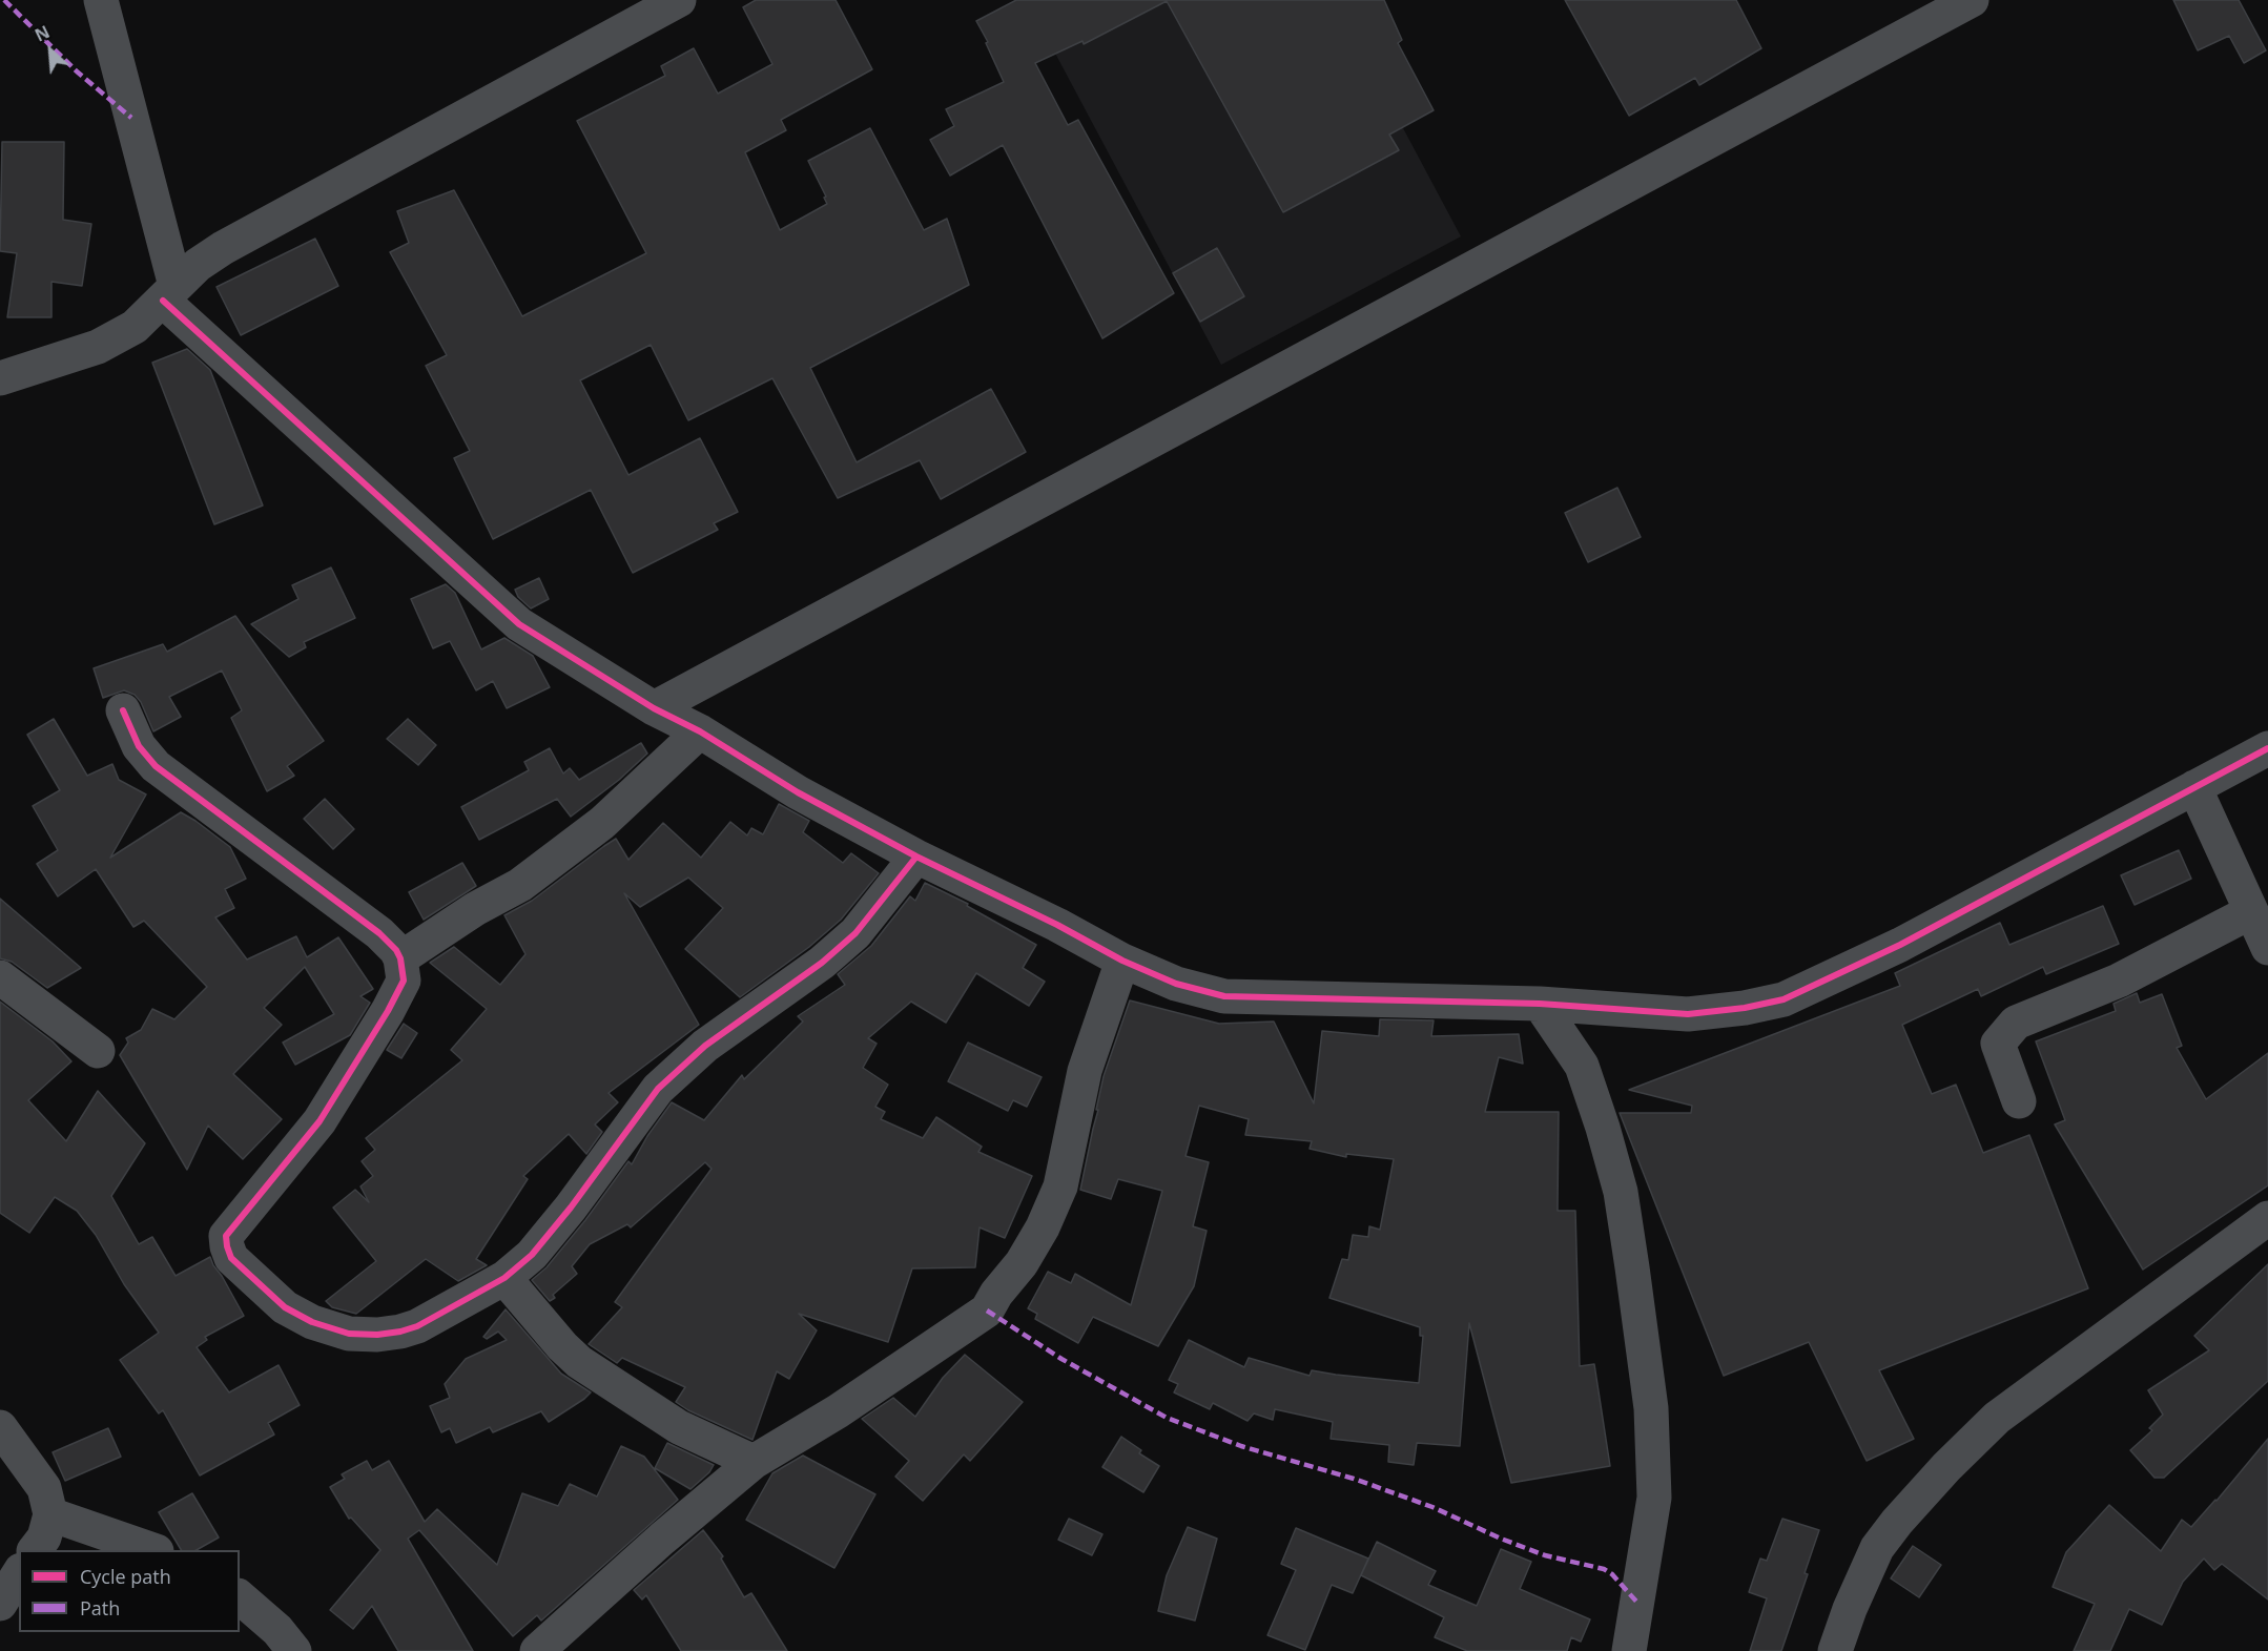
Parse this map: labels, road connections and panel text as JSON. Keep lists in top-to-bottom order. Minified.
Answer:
{"legend":["Cycle path","Path"],"north":"top left"}
